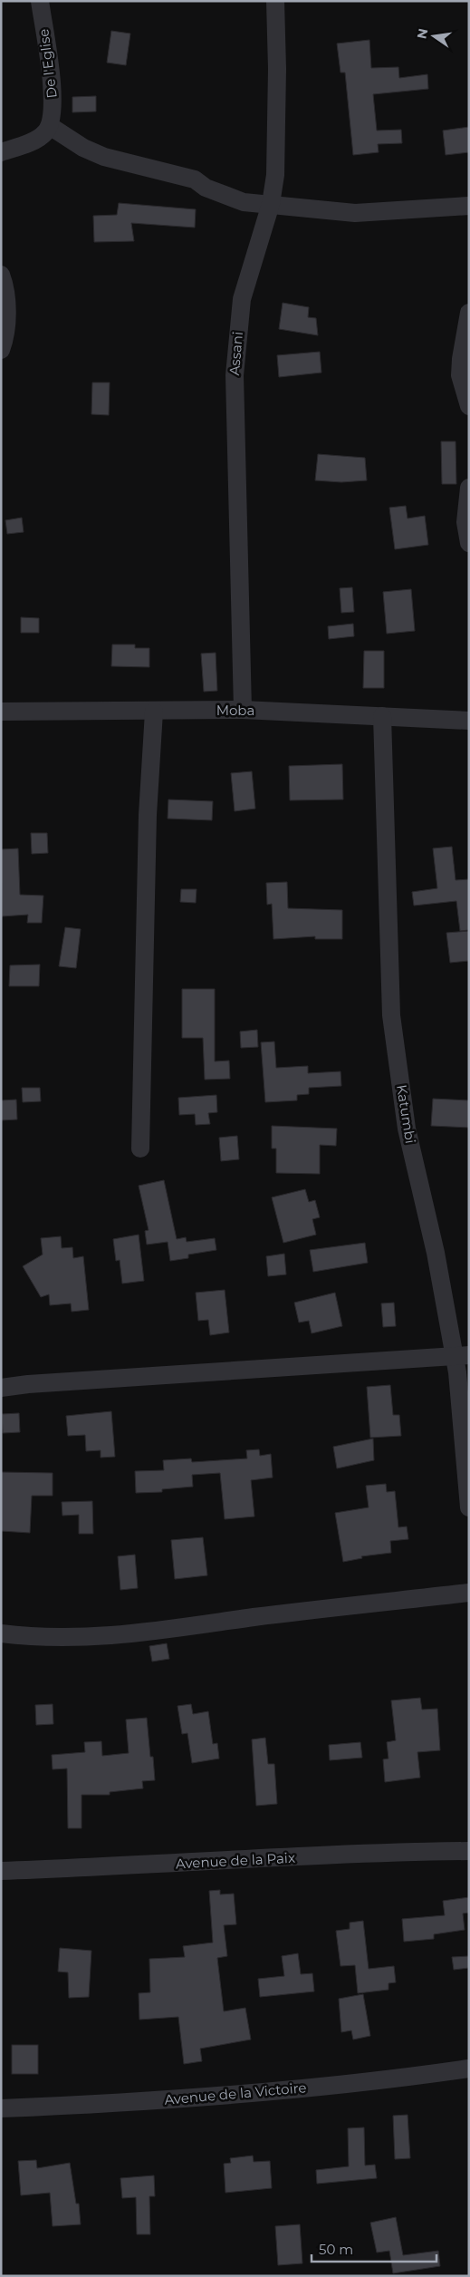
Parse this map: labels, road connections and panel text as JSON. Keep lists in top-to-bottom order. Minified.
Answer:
{"streets":{"street":["De l'Eglise","Assani","Moba","Katumbi","Avenue de la Paix","Avenue de la Victoire"]},"crossings":[["Assani","Moba"],["Moba","Katumbi"]],"scale_bar":"50 m","north":"left"}
